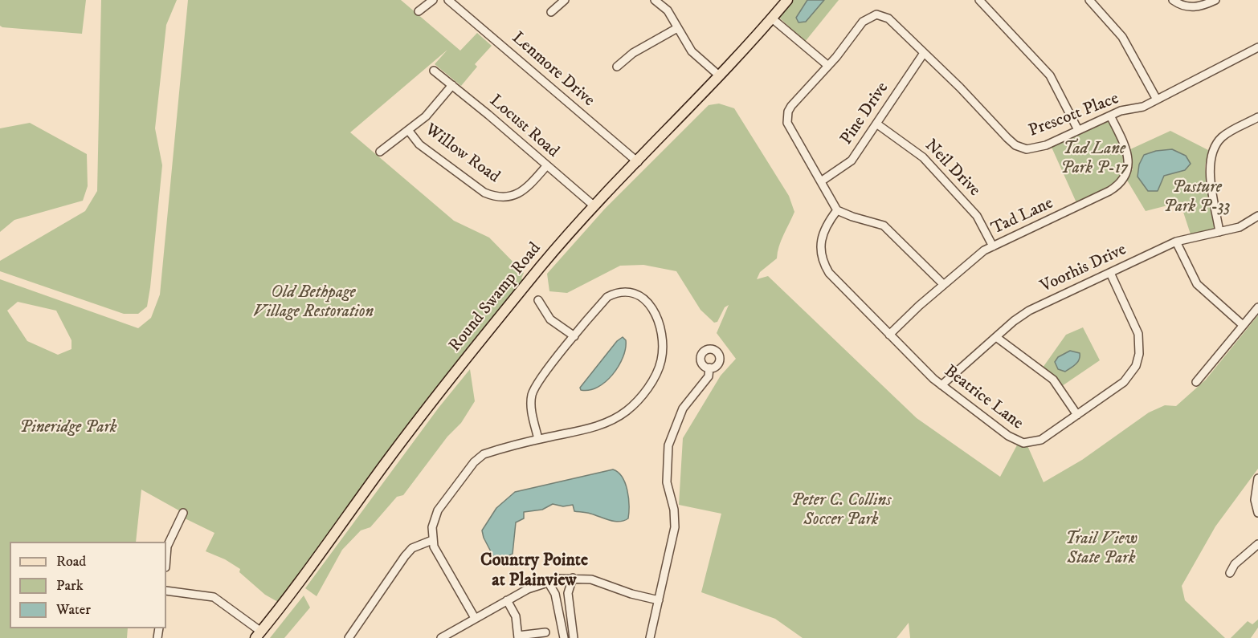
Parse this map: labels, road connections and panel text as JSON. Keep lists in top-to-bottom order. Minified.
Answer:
{"streets":{"main road":["Round Swamp Road"],"street":["Lenmore Drive","Pine Drive","Prescott Place","Locust Road","Willow Road","Neil Drive","Tad Lane","Voorhis Drive","Beatrice Lane"]},"crossings":[["Lenmore Drive","Round Swamp Road"],["Pine Drive","Prescott Place"],["Pine Drive","Neil Drive"],["Prescott Place","Tad Lane"],["Locust Road","Willow Road"],["Locust Road","Round Swamp Road"],["Neil Drive","Tad Lane"],["Tad Lane","Beatrice Lane"],["Voorhis Drive","Beatrice Lane"]],"districts":["Country Pointe at Plainview"],"parks":["Tad Lane Park P-17","Pasture Park P-33","Old Bethpage Village Restoration","Pineridge Park","Peter C. Collins Soccer Park","Trail View State Park"],"legend":["Road","Park","Water"]}
